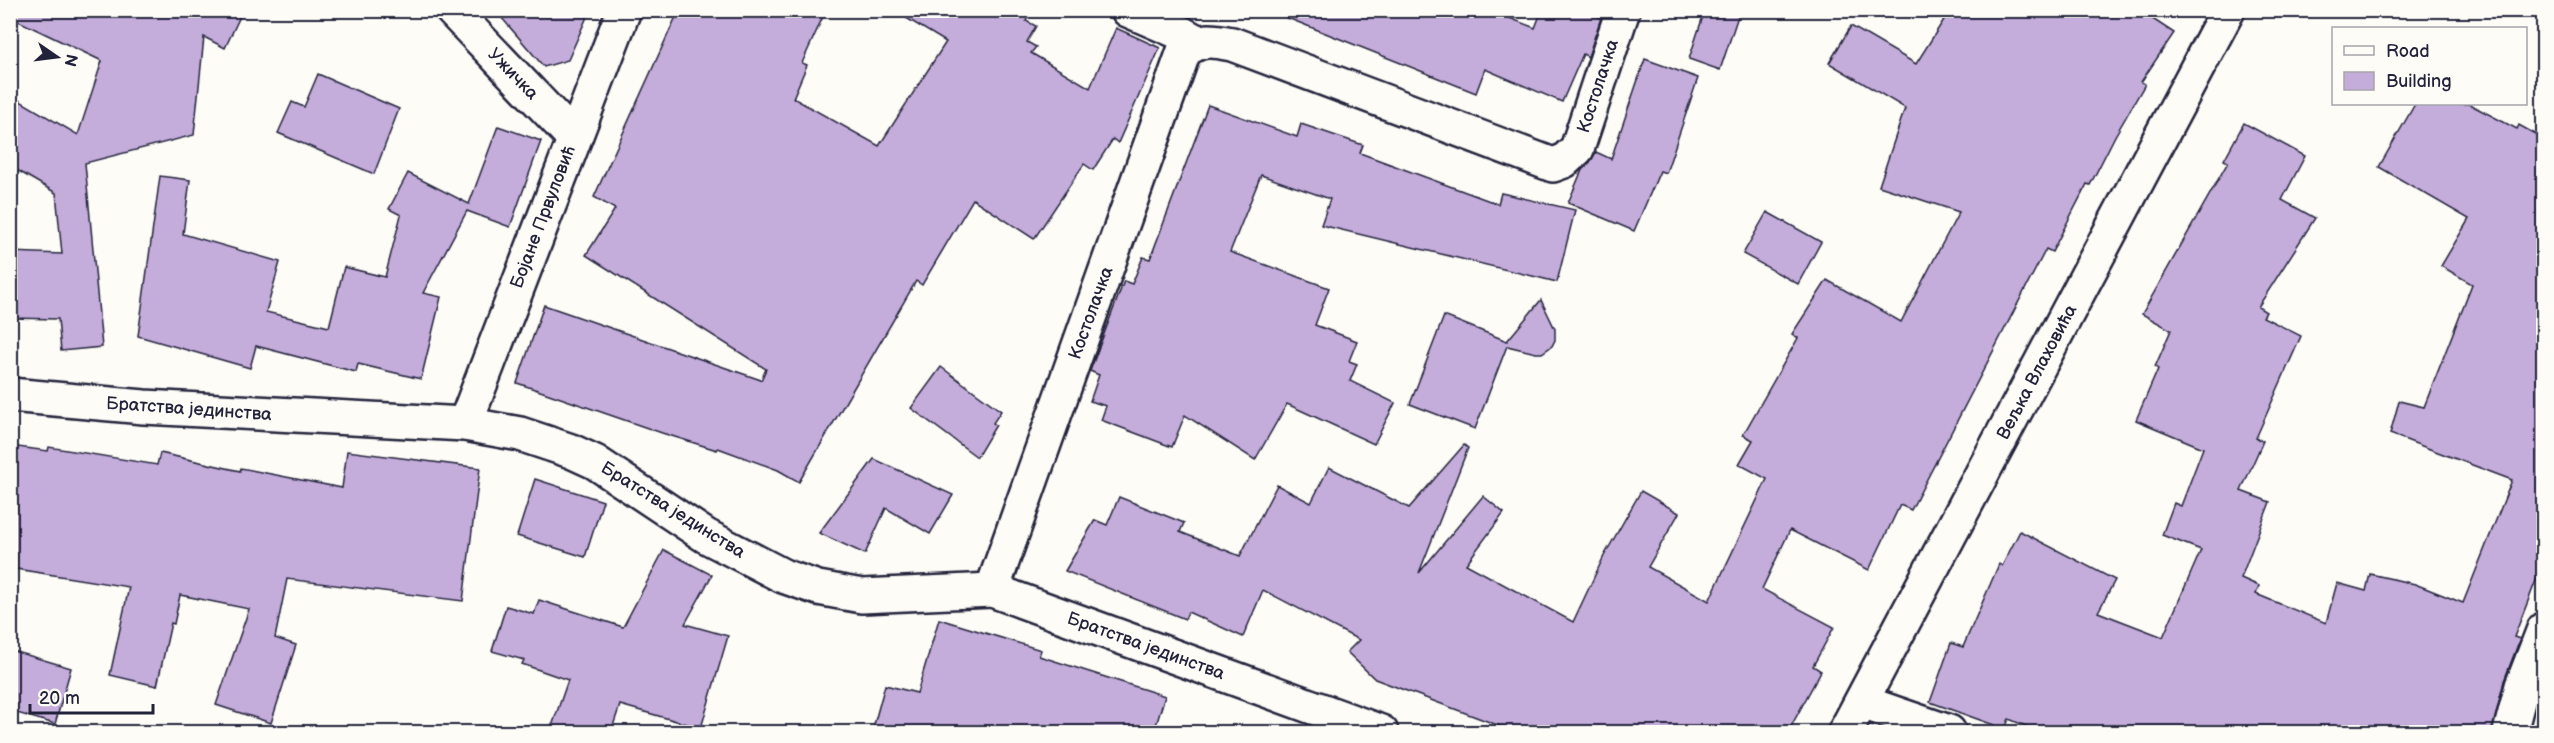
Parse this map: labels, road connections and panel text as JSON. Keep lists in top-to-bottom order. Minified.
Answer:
{"streets":{"street":["Ужичка","Костолачка","Бојане Првуловић","Вељка Влаховића","Братства јединства"]},"crossings":[["Ужичка","Бојане Првуловић"],["Костолачка","Братства јединства"],["Бојане Првуловић","Братства јединства"]],"legend":["Road","Building"],"scale_bar":"20 m","north":"right"}
